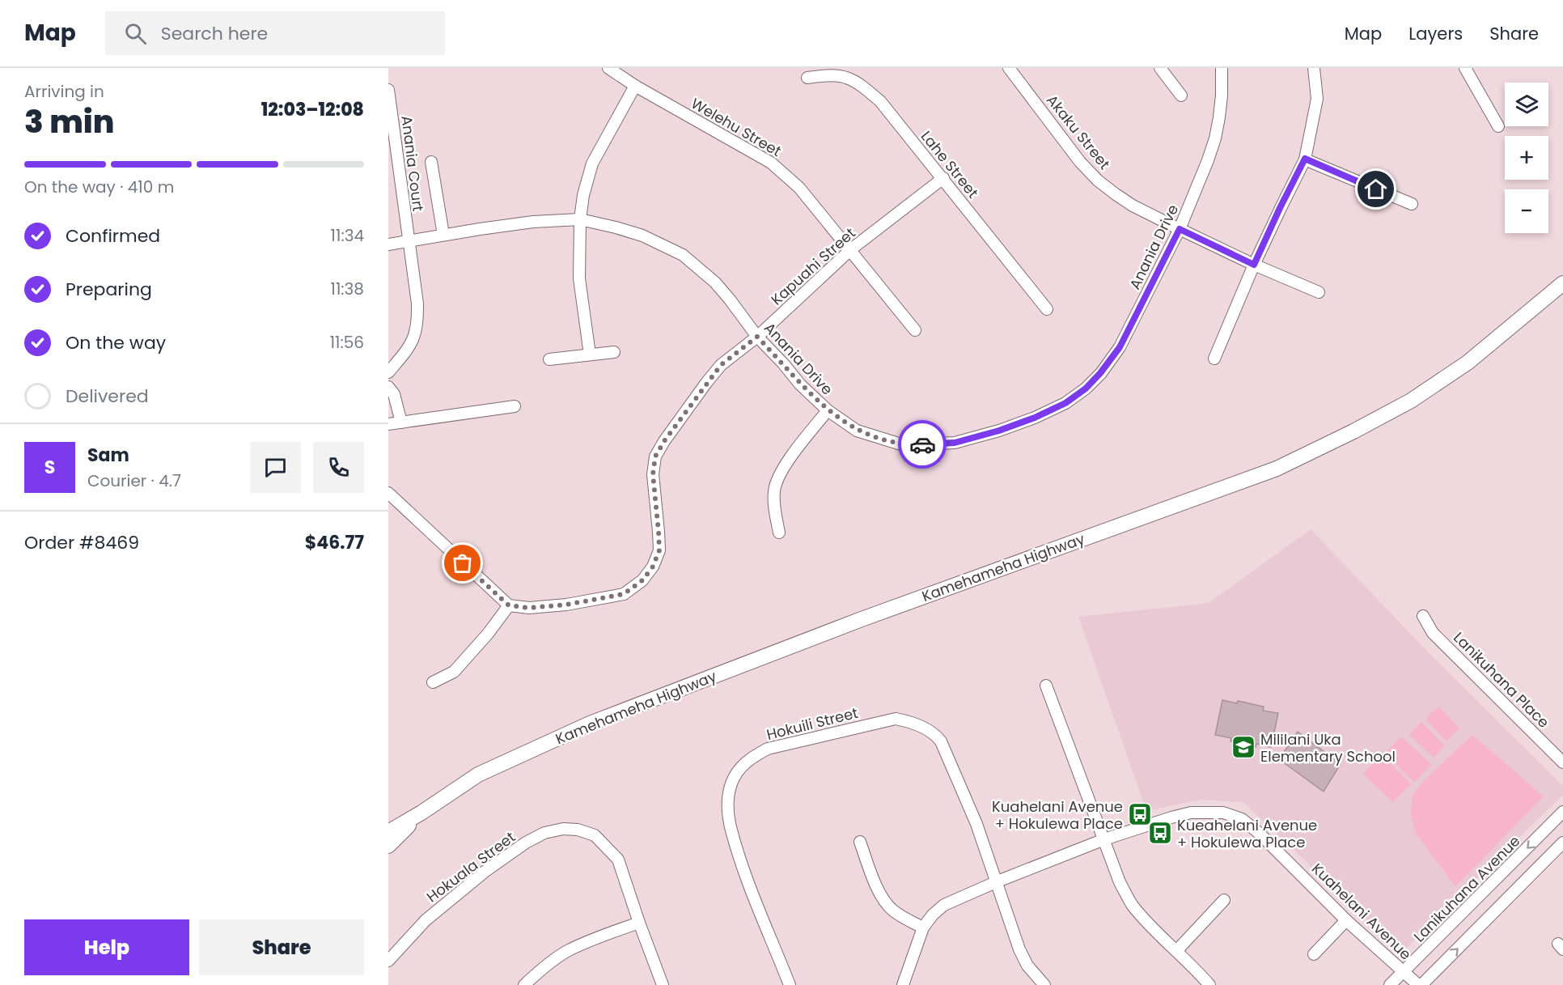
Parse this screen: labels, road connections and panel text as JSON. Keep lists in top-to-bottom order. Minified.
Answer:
{"streets":{"main road":["Kamehameha Highway"],"street":["Welehu Street","Akaku Street","Anania Court","Lahe Street","Anania Drive","Kapuahi Street","Lanikuhana Place","Hokuili Street","Hokuala Street","Lanikuhana Avenue","Kuahelani Avenue"]},"crossings":[["Welehu Street","Kapuahi Street"],["Akaku Street","Anania Drive"],["Anania Court","Anania Drive"],["Lahe Street","Kapuahi Street"],["Anania Drive","Kapuahi Street"],["Hokuili Street","Kuahelani Avenue"],["Lanikuhana Avenue","Kuahelani Avenue"]],"places":{"school or university":["Mililani Uka Elementary School"],"bus stop":["Kuahelani Avenue + Hokulewa Place","Kueahelani Avenue + Hokulewa Place"]},"page":{"header":"Map","search":"Search here","nav":["Map","Layers","Share"],"heading":["3 min","Arriving in","12:03–12:08"],"panel":["Sam","Courier · 4.7","Order #8469","$46.77"],"map_buttons":["+","−"],"bar":"On the way · 410 m","list":[["Confirmed","11:34"],["Preparing","11:38"],["On the way","11:56"],"Delivered"],"round":"S","buttons":["Help","Share"]}}
